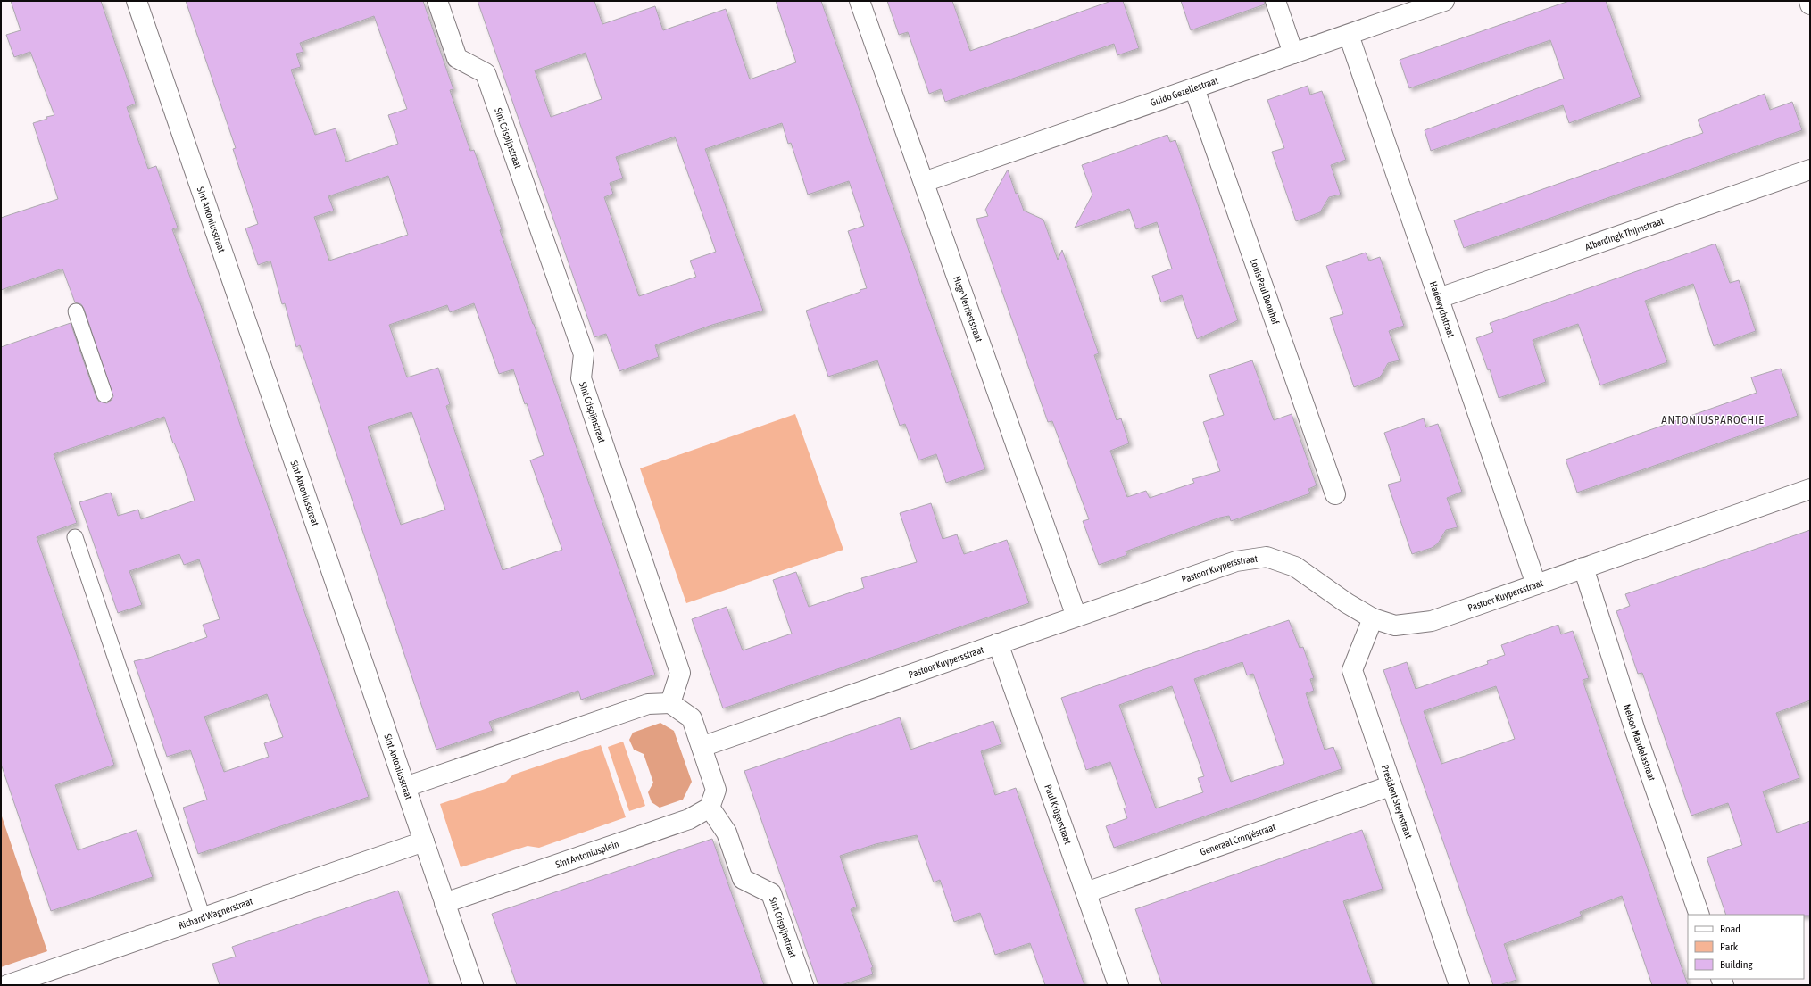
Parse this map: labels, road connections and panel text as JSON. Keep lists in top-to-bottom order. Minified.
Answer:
{"streets":{"street":["Guido Gezellestraat","Sint Crispijnstraat","Sint Antoniusstraat","Alberdingk Thijmstraat","Louis Paul Boonhof","Hugo Verrieststraat","Hadewychstraat","Pastoor Kuypersstraat","Nelson Mandelastraat","President Steynstraat","Paul Krügerstraat","Generaal Cronjéstraat","Sint Antoniusplein","Richard Wagnerstraat"]},"crossings":[["Guido Gezellestraat","Louis Paul Boonhof"],["Guido Gezellestraat","Hugo Verrieststraat"],["Guido Gezellestraat","Hadewychstraat"],["Sint Crispijnstraat","Sint Antoniusplein"],["Sint Antoniusstraat","Sint Antoniusplein"],["Sint Antoniusstraat","Richard Wagnerstraat"],["Alberdingk Thijmstraat","Hadewychstraat"],["Hugo Verrieststraat","Pastoor Kuypersstraat"],["Hadewychstraat","Pastoor Kuypersstraat"],["Pastoor Kuypersstraat","Nelson Mandelastraat"],["Pastoor Kuypersstraat","President Steynstraat"],["Pastoor Kuypersstraat","Paul Krügerstraat"],["President Steynstraat","Generaal Cronjéstraat"],["Paul Krügerstraat","Generaal Cronjéstraat"]],"districts":["ANTONIUSPAROCHIE"],"legend":["Road","Park","Building"]}
